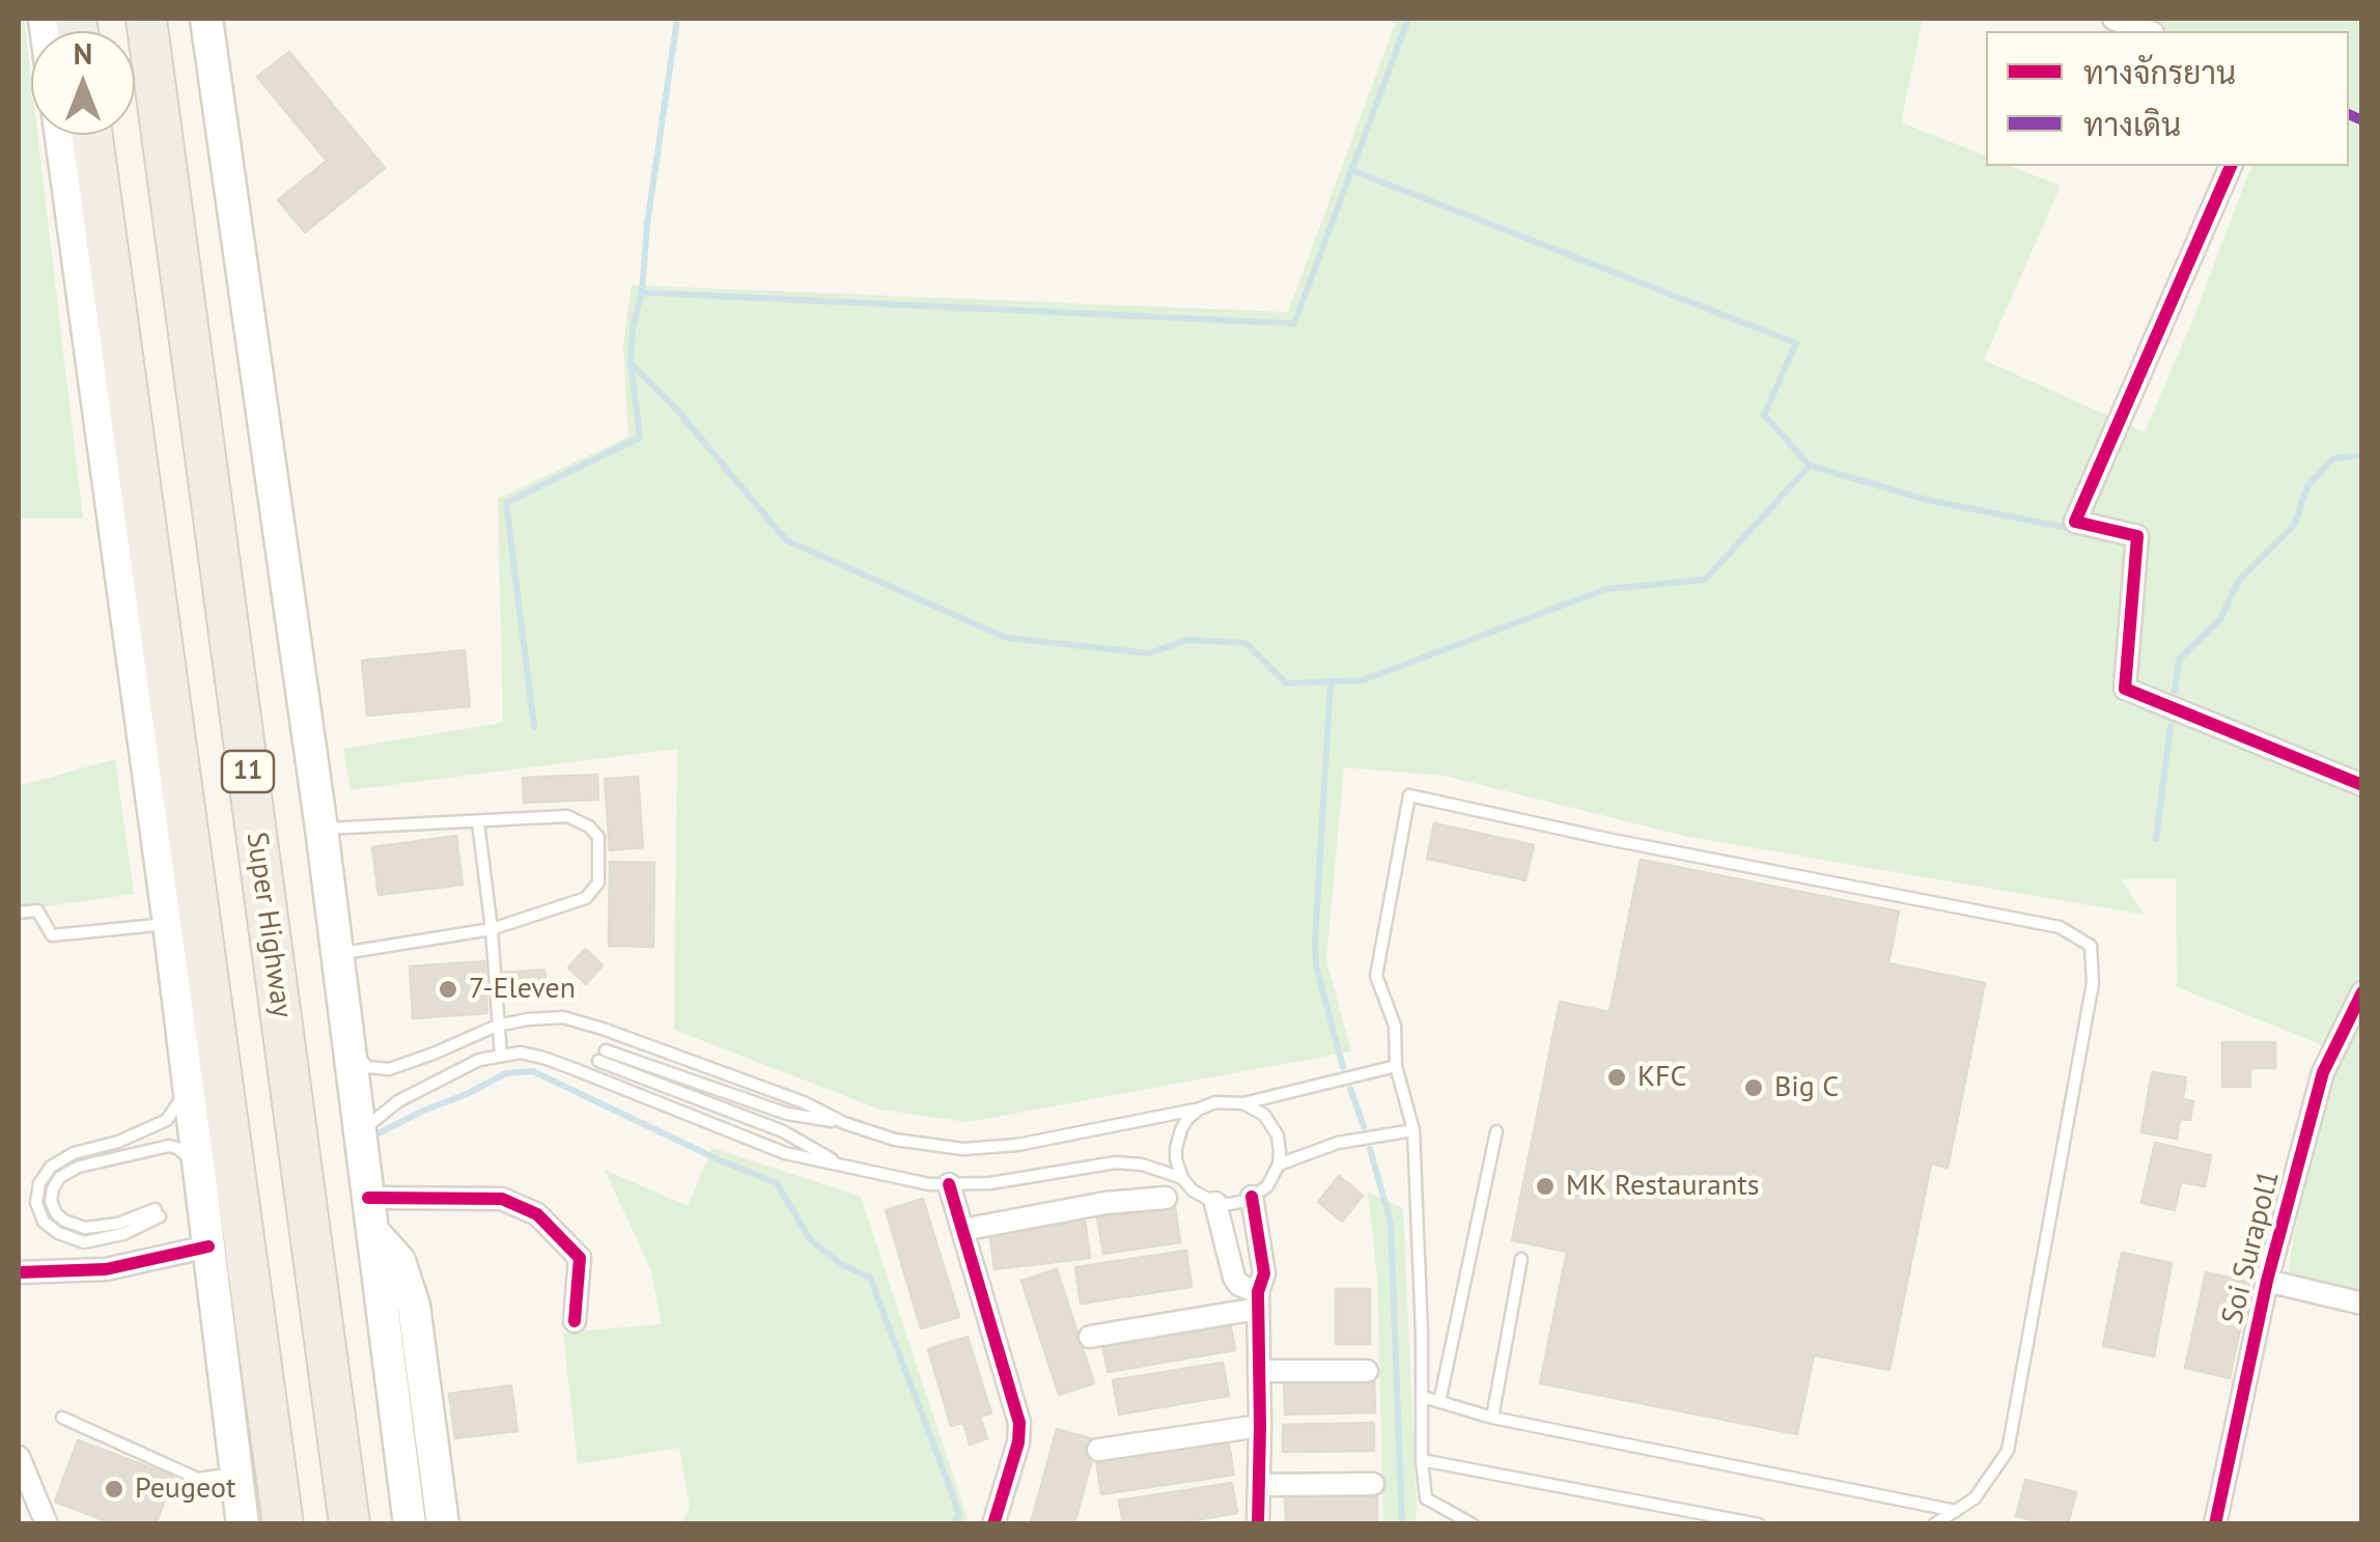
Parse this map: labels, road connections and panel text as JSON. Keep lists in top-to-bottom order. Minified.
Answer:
{"streets":{"highway":["11","Super Highway"],"street":["Soi Surapol1"]},"places":["7-Eleven","KFC","Big C","MK Restaurants","Peugeot"],"legend":["ทางจักรยาน","ทางเดิน"],"north":"top"}
